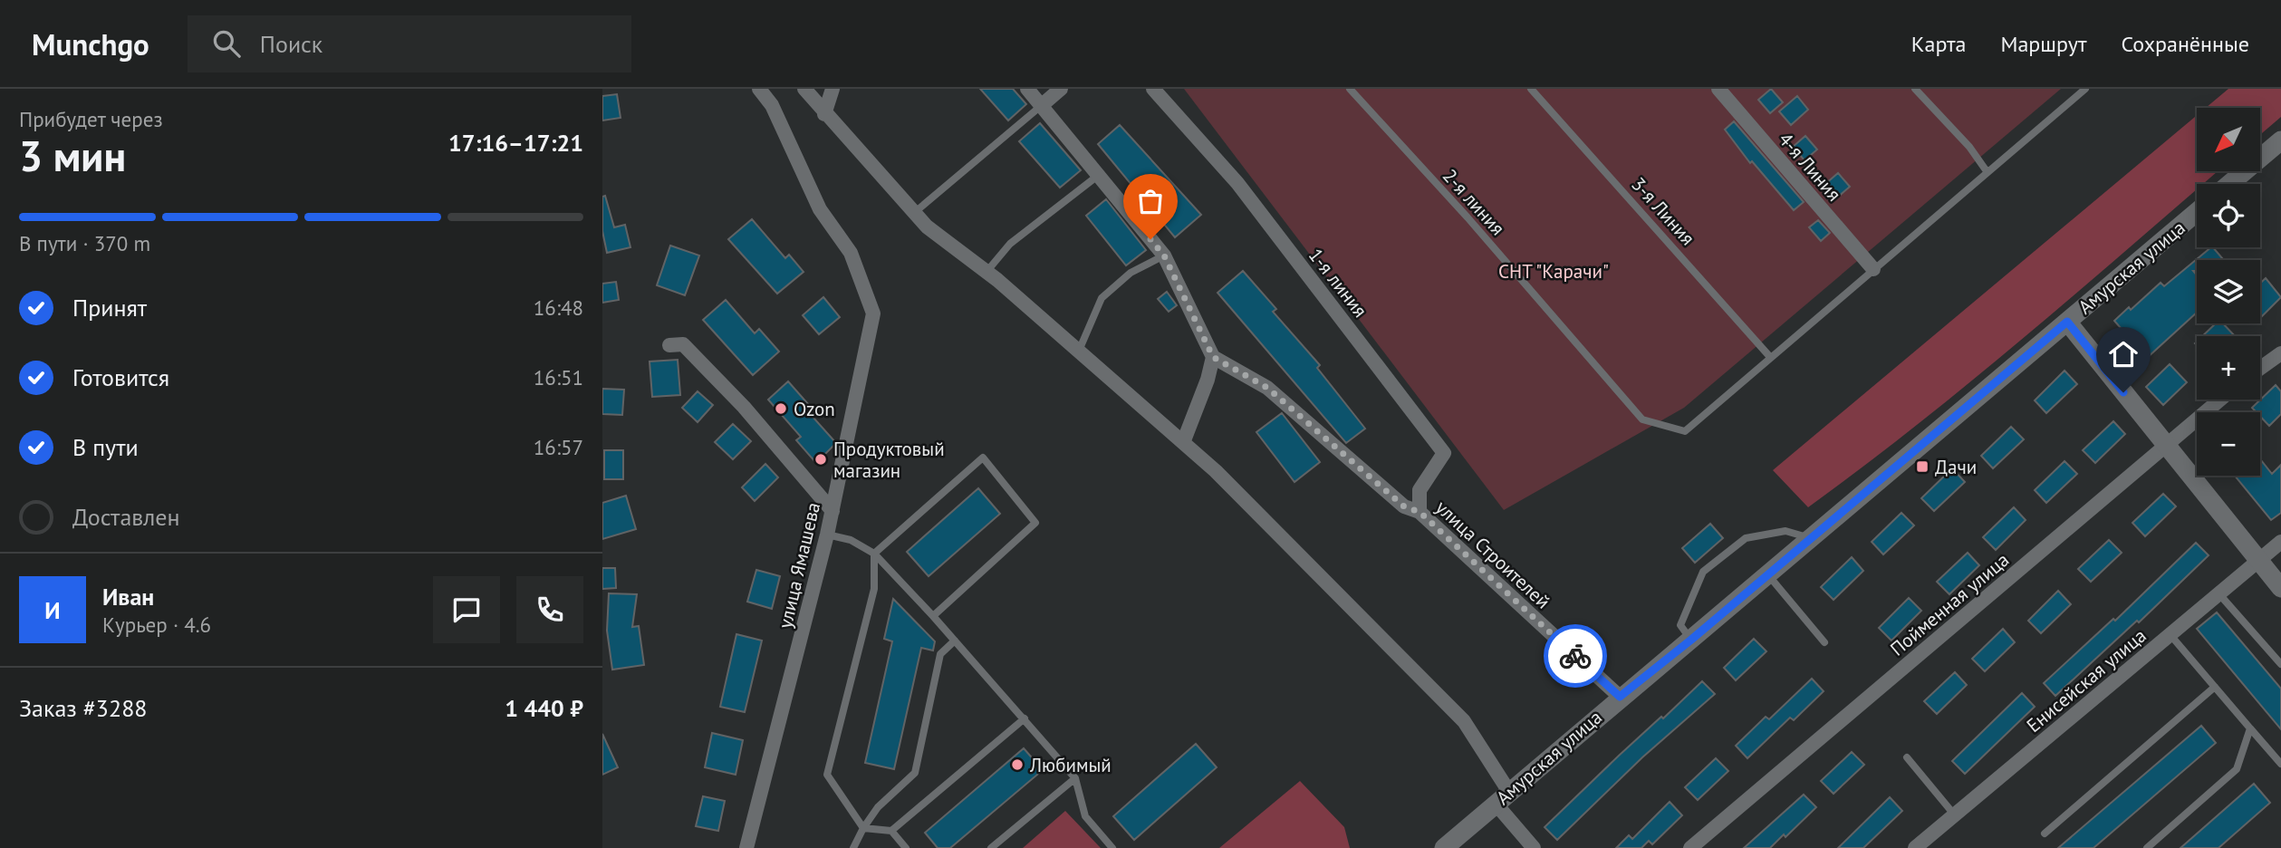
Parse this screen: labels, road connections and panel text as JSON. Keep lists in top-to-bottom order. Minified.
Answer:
{"streets":{"street":["4-я Линия","Амурская улица","1-я линия","улица Строителей","улица Ямашева","Пойменная улица","Енисейская улица"],"lane":["2-я линия","3-я Линия"]},"crossings":[["2-я линия","3-я Линия"],["Амурская улица","улица Строителей"],["1-я линия","улица Строителей"]],"parks":["СНТ \"Карачи\""],"places":{"other":["Ozon","Продуктовый магазин","Любимый"],"transit":["Дачи"]},"north":"bottom left","page":{"header":"Munchgo","search":"Поиск","nav":["Карта","Маршрут","Сохранённые"],"heading":["3 мин","Прибудет через","17:16–17:21"],"panel":["Иван","Курьер · 4.6","Заказ #3288","1 440 ₽"],"map_buttons":["+","−"],"bar":"В пути · 370 m","list":[["Принят","16:48"],["Готовится","16:51"],["В пути","16:57"],"Доставлен"],"round":"И"}}
